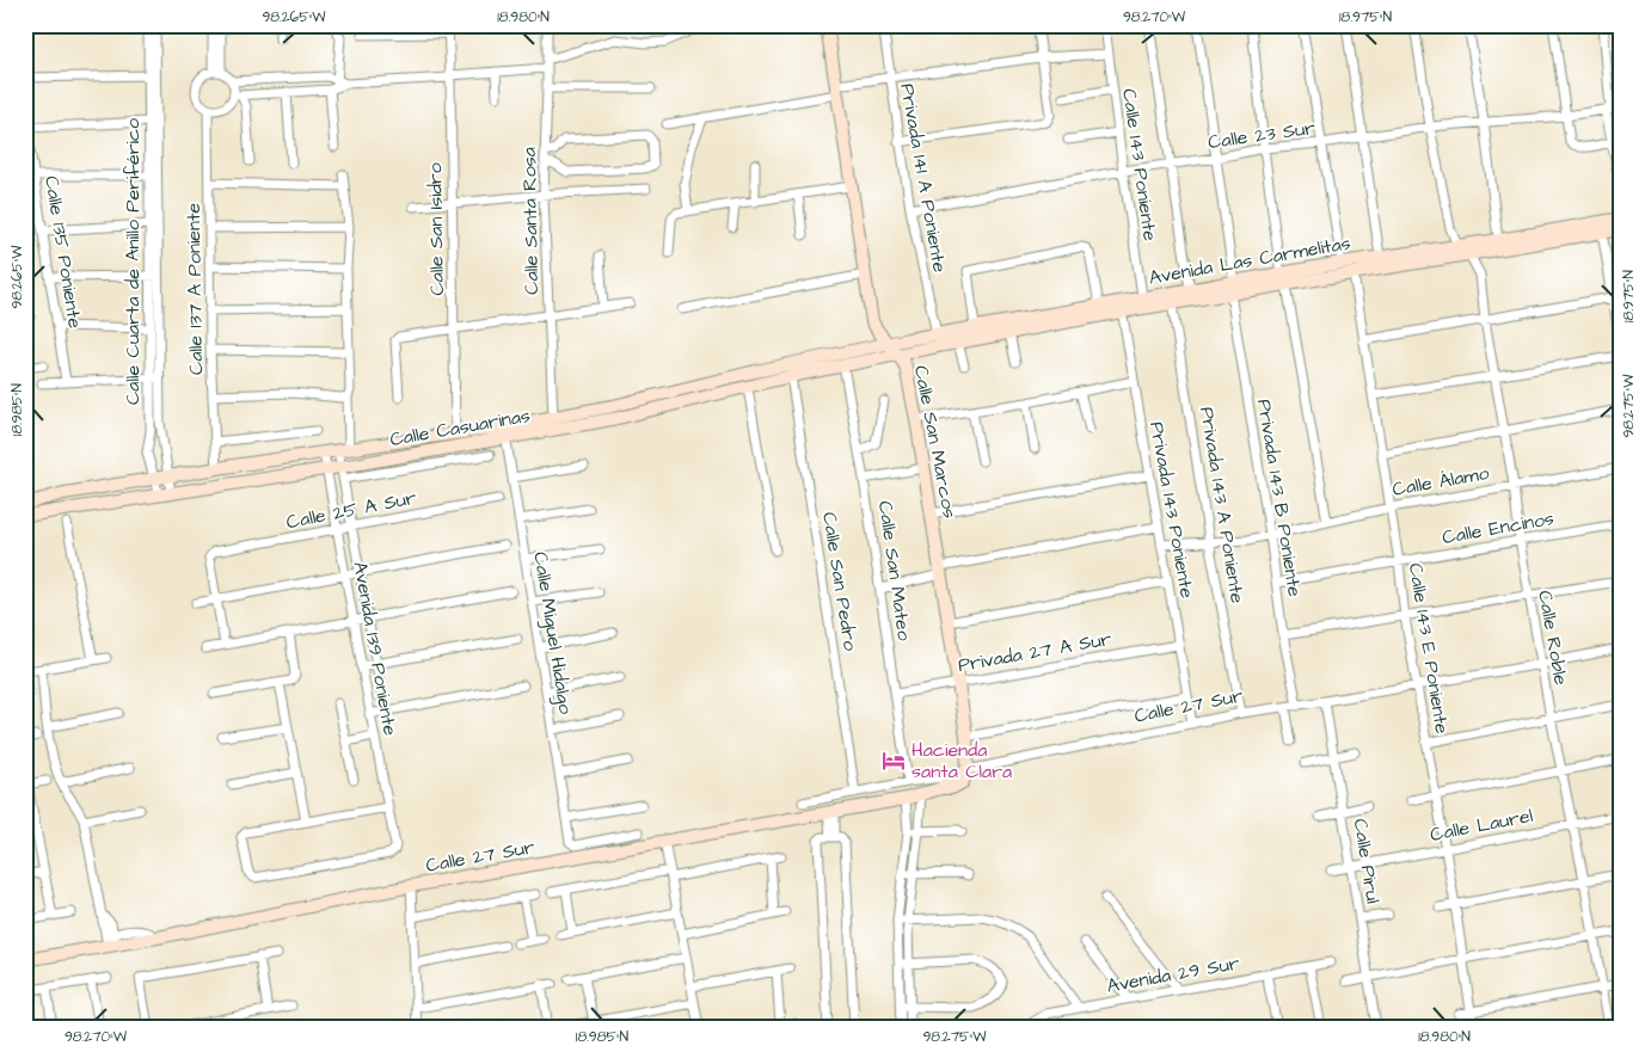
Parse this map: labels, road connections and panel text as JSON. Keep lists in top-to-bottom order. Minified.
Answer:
{"streets":{"street":["Calle 23 Sur","Calle 143 Poniente","Privada 141 A Poniente","Calle Santa Rosa","Calle San Isidro","Calle 135 Poniente","Avenida Las Carmelitas","Calle Cuarta de Anillo Periférico","Calle 137 A Poniente","Calle Casuarinas","Calle San Marcos","Calle Álamo","Privada 143 B Poniente","Privada 143 A Poniente","Calle 25 A Sur","Privada 143 Poniente","Calle Encinos","Calle San Mateo","Calle San Pedro","Calle Miguel Hidalgo","Calle Roble","Avenida 139 Poniente","Calle 143 E Poniente","Privada 27 A Sur","Calle 27 Sur","Calle Laurel","Calle Pirul","Avenida 29 Sur"]},"crossings":[["Calle 23 Sur","Calle 143 Poniente"],["Calle 23 Sur","Privada 141 A Poniente"],["Calle 23 Sur","Privada 143 B Poniente"],["Calle 23 Sur","Calle Roble"],["Calle 143 Poniente","Avenida Las Carmelitas"],["Privada 141 A Poniente","Avenida Las Carmelitas"],["Calle Santa Rosa","Calle Casuarinas"],["Calle San Isidro","Calle Casuarinas"],["Avenida Las Carmelitas","Calle Casuarinas"],["Avenida Las Carmelitas","Calle San Marcos"],["Avenida Las Carmelitas","Privada 143 B Poniente"],["Avenida Las Carmelitas","Privada 143 A Poniente"],["Avenida Las Carmelitas","Privada 143 Poniente"],["Avenida Las Carmelitas","Calle Roble"],["Avenida Las Carmelitas","Calle 143 E Poniente"],["Calle Cuarta de Anillo Periférico","Calle Casuarinas"],["Calle 137 A Poniente","Calle Casuarinas"],["Calle Casuarinas","Calle San Marcos"],["Calle Casuarinas","Calle San Mateo"],["Calle Casuarinas","Calle San Pedro"],["Calle Casuarinas","Calle Miguel Hidalgo"],["Calle Casuarinas","Avenida 139 Poniente"],["Calle San Marcos","Privada 27 A Sur"],["Calle San Marcos","Calle 27 Sur"],["Calle Álamo","Privada 143 B Poniente"],["Calle Álamo","Privada 143 A Poniente"],["Calle Álamo","Privada 143 Poniente"],["Calle Álamo","Calle Roble"],["Calle Álamo","Calle 143 E Poniente"],["Privada 143 B Poniente","Calle Encinos"],["Privada 143 B Poniente","Calle 27 Sur"],["Privada 143 A Poniente","Calle 27 Sur"],["Calle 25 A Sur","Avenida 139 Poniente"],["Privada 143 Poniente","Privada 27 A Sur"],["Privada 143 Poniente","Calle 27 Sur"],["Calle Encinos","Calle Roble"],["Calle Encinos","Calle 143 E Poniente"],["Calle San Mateo","Privada 27 A Sur"],["Calle Roble","Calle 27 Sur"],["Calle Roble","Calle Laurel"],["Calle 143 E Poniente","Calle 27 Sur"],["Calle 143 E Poniente","Calle Laurel"],["Calle 27 Sur","Calle Pirul"],["Calle Laurel","Calle Pirul"]],"places":{"hotel":["Hacienda santa Clara"]},"coordinates":["98.265°W","18.980°N","98.270°W","18.975°N","98.275°W","18.985°N"]}
